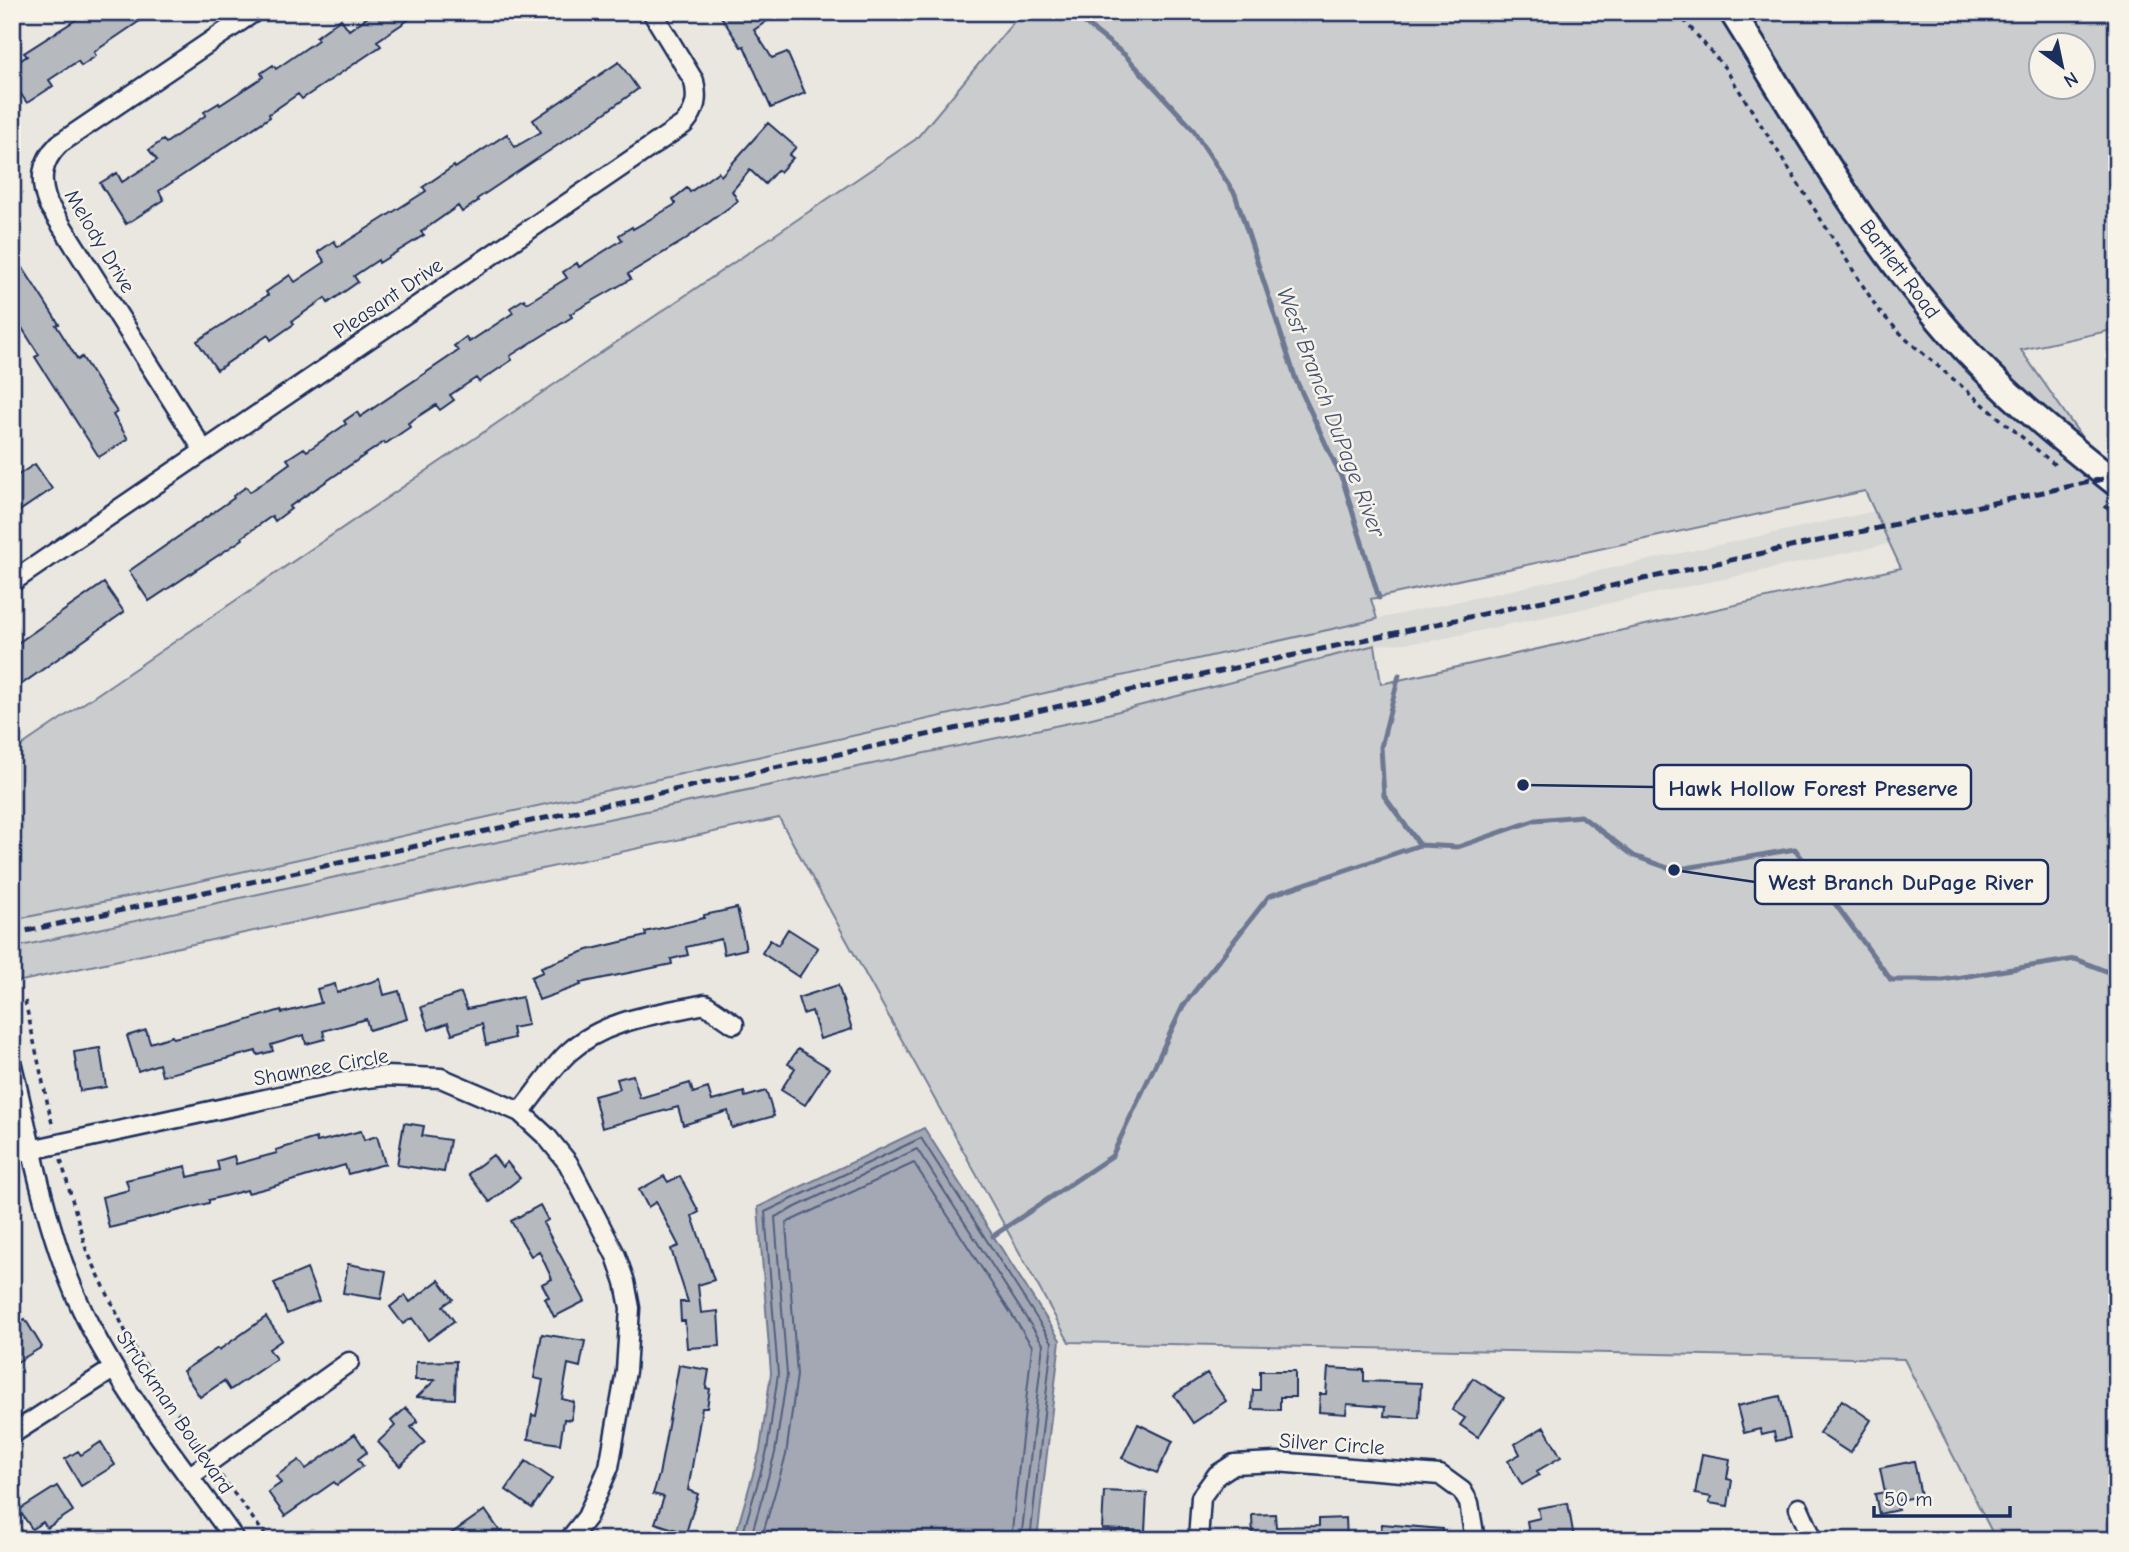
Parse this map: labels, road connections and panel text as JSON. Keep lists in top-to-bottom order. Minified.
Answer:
{"streets":{"street":["Melody Drive","Bartlett Road","Pleasant Drive","Shawnee Circle","Struckman Boulevard","Silver Circle"]},"crossings":[["Melody Drive","Pleasant Drive"],["Shawnee Circle","Struckman Boulevard"]],"water":["West Branch DuPage River"],"places":["Hawk Hollow Forest Preserve","West Branch DuPage River"],"scale_bar":"50 m","north":"bottom right"}
